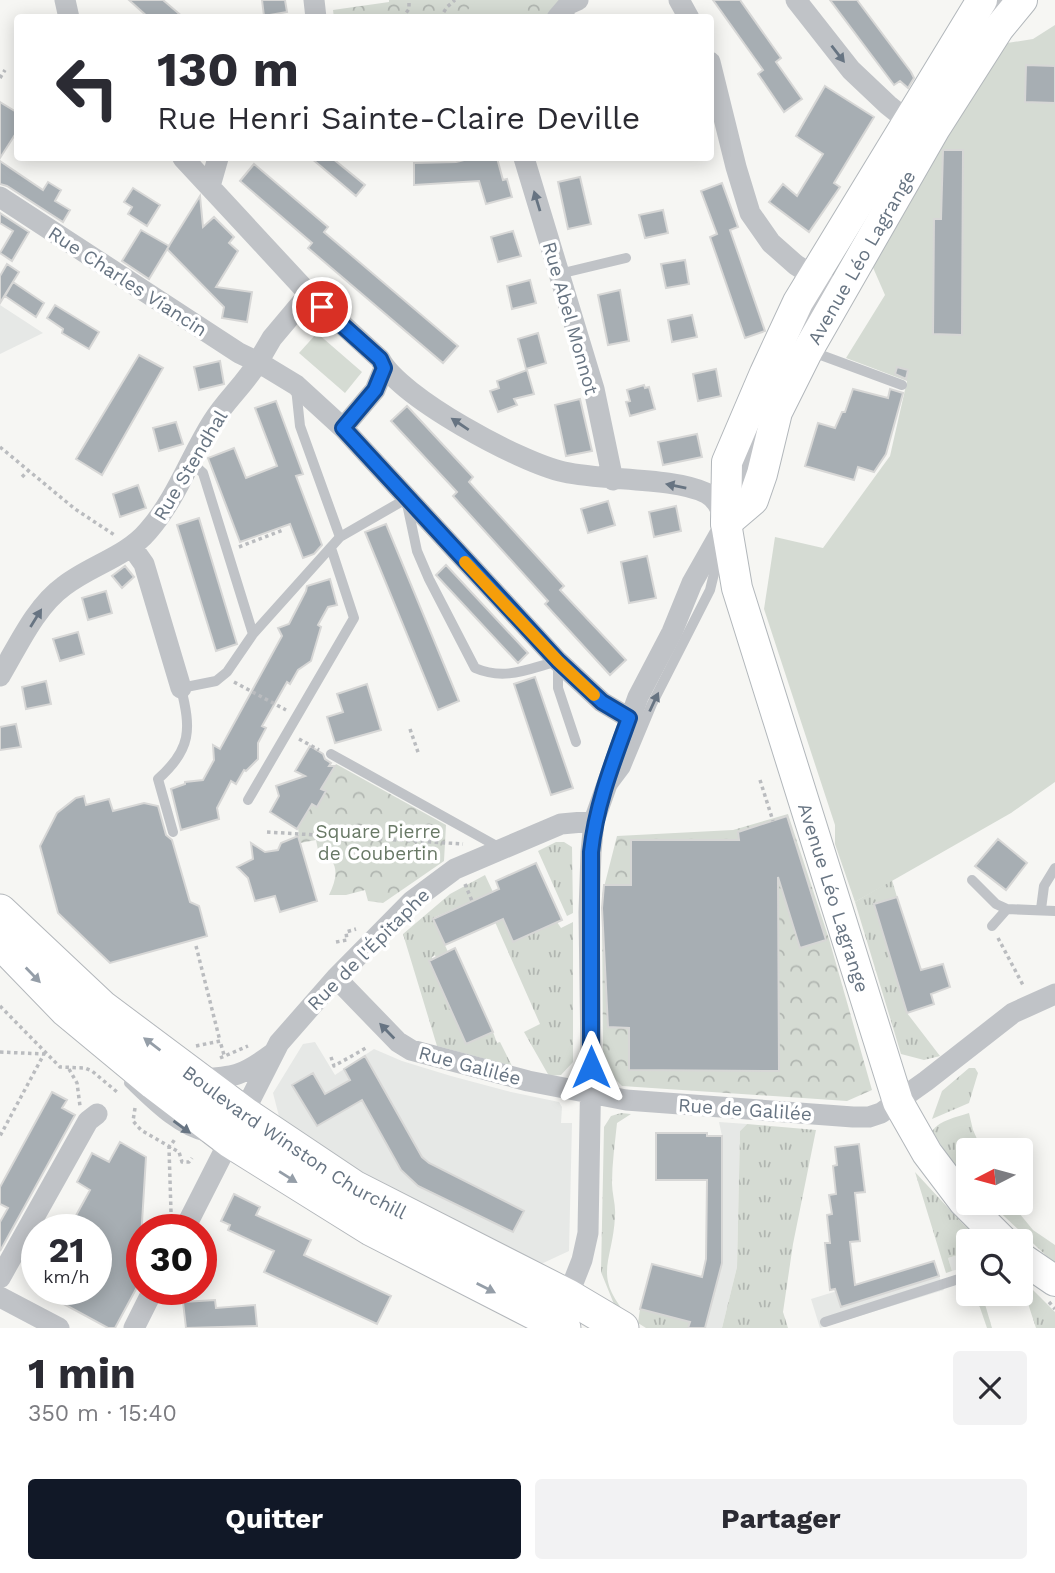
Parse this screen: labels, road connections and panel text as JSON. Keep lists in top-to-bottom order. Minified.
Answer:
{"streets":{"main road":["Avenue Léo Lagrange","Boulevard Winston Churchill"],"street":["Rue Charles Viancin","Rue Abel Monnot","Rue Stendhal","Rue de l'Épitaphe","Rue Galilée","Rue de Galilée"]},"crossings":[["Avenue Léo Lagrange","Rue de Galilée"],["Rue Charles Viancin","Rue Stendhal"],["Rue de l'Épitaphe","Rue Galilée"],["Rue de l'Épitaphe","Boulevard Winston Churchill"],["Rue Galilée","Rue de Galilée"]],"one_way":["Rue Abel Monnot","Rue Stendhal","Rue Galilée"],"parks":["Square Pierre de Coubertin"],"north":"left","page":{"turn":["130 m","Rue Henri Sainte-Claire Deville"],"speed":"21 km/h","limit":"30","heading":["1 min","350 m · 15:40"],"buttons":["Quitter","Partager"]}}
